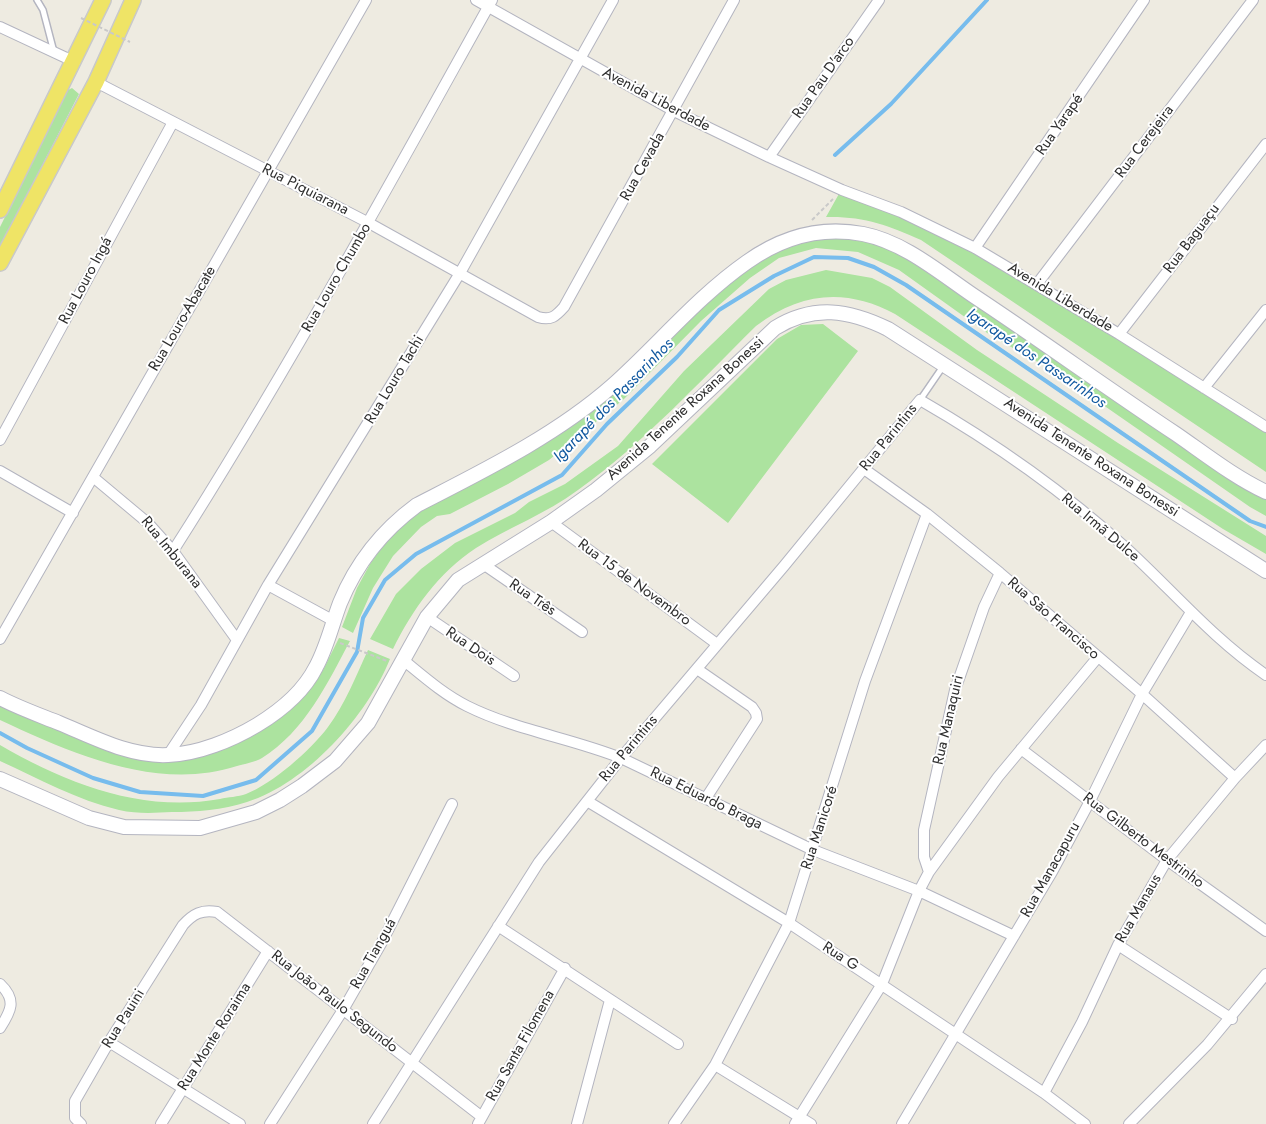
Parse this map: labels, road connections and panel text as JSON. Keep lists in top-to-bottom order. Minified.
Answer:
{"streets":{"street":["Rua Pau D'arco","Avenida Liberdade","Rua Yarapé","Rua Cerejeira","Rua Cevada","Rua Piquiarana","Rua Baguaçu","Rua Louro Chumbo","Rua Louro Ingá","Rua Louro-Abacate","Rua Louro Tachi","Avenida Tenente Roxana Bonessi","Rua Parintins","Rua Irmã Dulce","Rua Imburana","Rua 15 de Novembro","Rua Três","Rua São Francisco","Rua Dois","Rua Manaquiri","Rua Eduardo Braga","Rua Manicoré","Rua Gilberto Mestrinho","Rua Manacapuru","Rua Manaus","Rua Tianguá","Rua G","Rua João Paulo Segundo","Rua Pauini","Rua Monte Roraima","Rua Santa Filomena"]},"crossings":[["Rua Pau D'arco","Avenida Liberdade"],["Avenida Liberdade","Rua Yarapé"],["Avenida Liberdade","Rua Cerejeira"],["Avenida Liberdade","Rua Cevada"],["Avenida Liberdade","Rua Baguaçu"],["Avenida Liberdade","Rua Louro Chumbo"],["Avenida Liberdade","Rua Louro Tachi"],["Rua Cevada","Rua Piquiarana"],["Rua Piquiarana","Rua Louro Chumbo"],["Rua Piquiarana","Rua Louro Ingá"],["Rua Piquiarana","Rua Louro-Abacate"],["Rua Piquiarana","Rua Louro Tachi"],["Rua Louro Chumbo","Rua Imburana"],["Rua Louro-Abacate","Rua Imburana"],["Rua Louro Tachi","Rua Imburana"],["Avenida Tenente Roxana Bonessi","Rua 15 de Novembro"],["Avenida Tenente Roxana Bonessi","Rua Três"],["Avenida Tenente Roxana Bonessi","Rua Dois"],["Avenida Tenente Roxana Bonessi","Rua Eduardo Braga"],["Rua Parintins","Rua Irmã Dulce"],["Rua Parintins","Rua 15 de Novembro"],["Rua Parintins","Rua São Francisco"],["Rua Parintins","Rua Eduardo Braga"],["Rua Parintins","Rua G"],["Rua Parintins","Rua João Paulo Segundo"],["Rua Irmã Dulce","Rua Manacapuru"],["Rua São Francisco","Rua Manaquiri"],["Rua São Francisco","Rua Manicoré"],["Rua São Francisco","Rua Manacapuru"],["Rua São Francisco","Rua Manaus"],["Rua Eduardo Braga","Rua Manicoré"],["Rua Eduardo Braga","Rua Manacapuru"],["Rua Manicoré","Rua G"],["Rua Gilberto Mestrinho","Rua Manacapuru"],["Rua Gilberto Mestrinho","Rua Manaus"],["Rua Manacapuru","Rua G"],["Rua Manaus","Rua G"],["Rua Tianguá","Rua João Paulo Segundo"],["Rua João Paulo Segundo","Rua Pauini"],["Rua João Paulo Segundo","Rua Monte Roraima"],["Rua João Paulo Segundo","Rua Santa Filomena"]],"water":["Igarapé dos Passarinhos"]}
